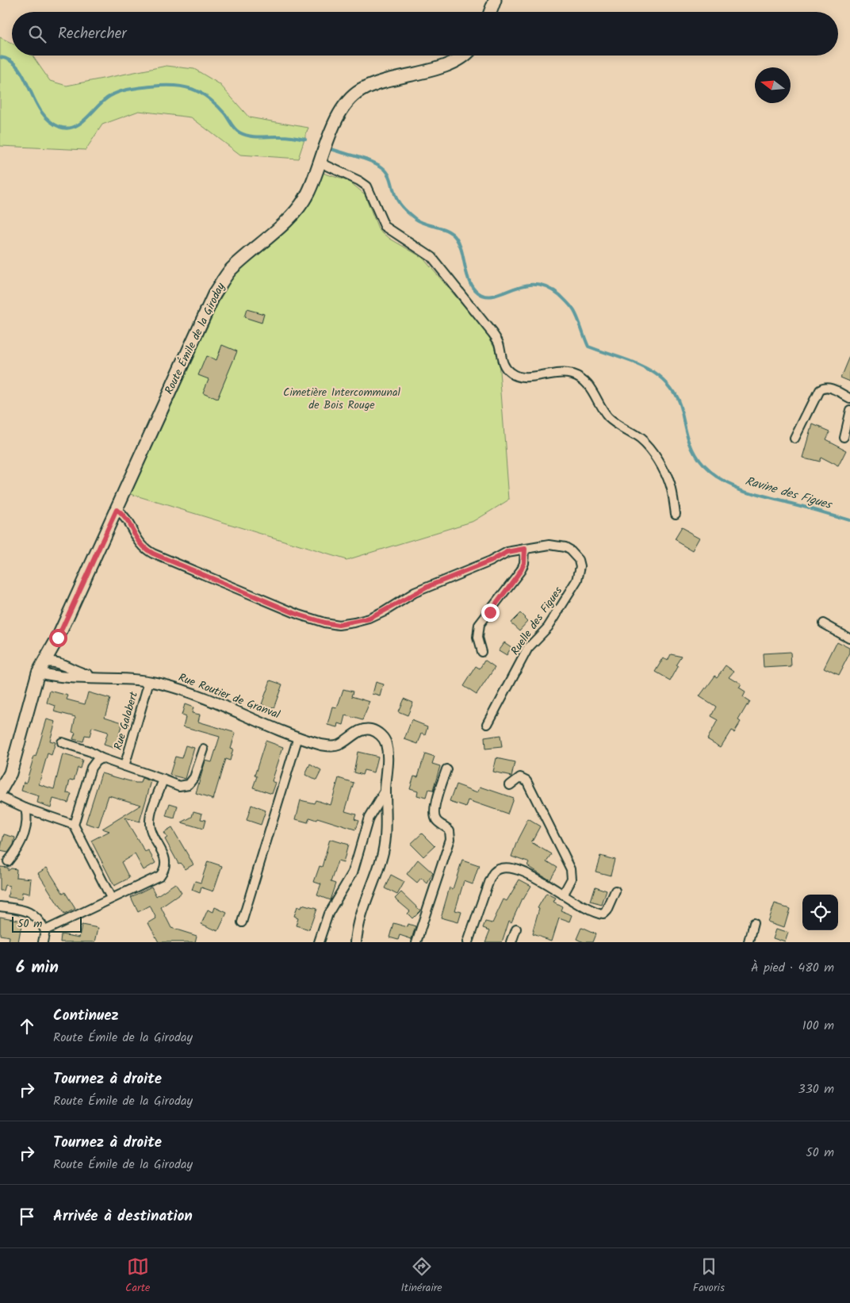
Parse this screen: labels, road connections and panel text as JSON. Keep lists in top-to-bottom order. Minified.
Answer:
{"streets":{"main road":["Route Émile de la Giroday"],"street":["Ruelle des Figues","Rue Routier de Granval","Rue Galabert"]},"crossings":[["Route Émile de la Giroday","Rue Routier de Granval"],["Rue Routier de Granval","Rue Galabert"]],"water":["Ravine des Figues"],"parks":["Cimetière Intercommunal de Bois Rouge"],"scale_bar":"50 m","north":"left","page":{"search":"Rechercher","scale":"50 m","heading":["6 min","À pied · 480 m"],"list":[["Continuez","Route Émile de la Giroday","100 m"],["Tournez à droite","Route Émile de la Giroday","330 m"],["Tournez à droite","Route Émile de la Giroday","50 m"],"Arrivée à destination"],"nav":["Carte","Itinéraire","Favoris"]}}
